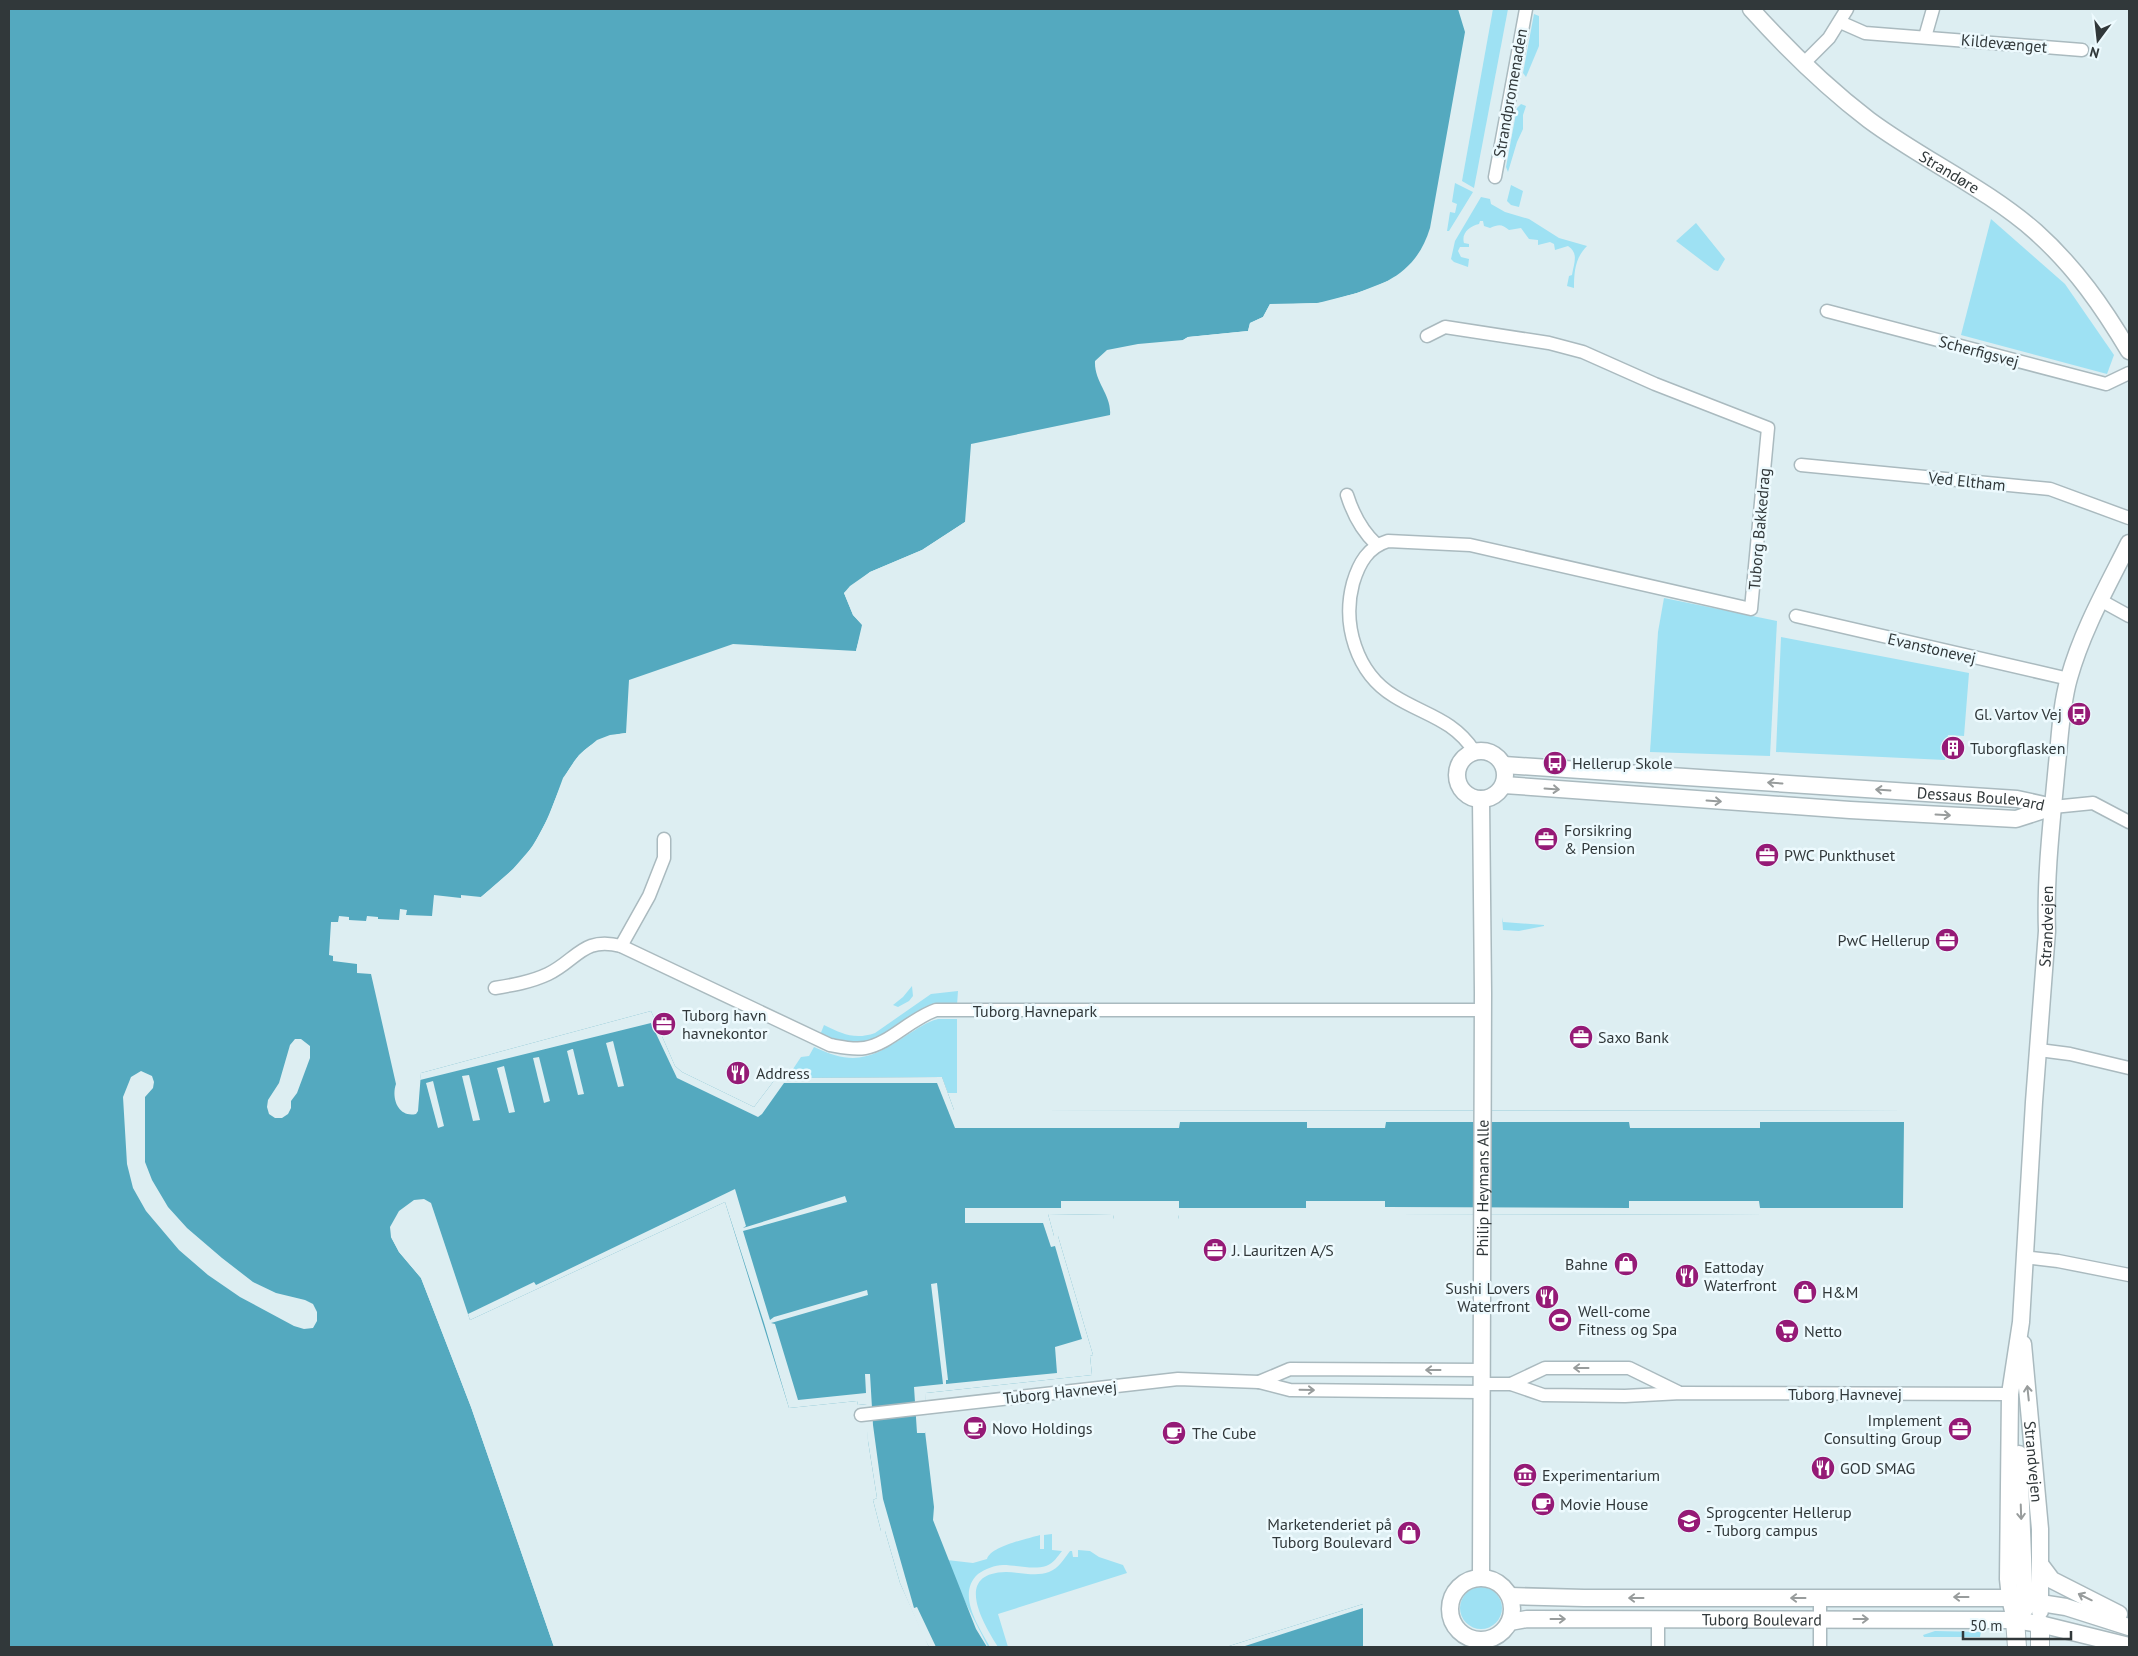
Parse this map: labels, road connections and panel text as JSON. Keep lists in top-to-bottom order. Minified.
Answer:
{"streets":{"street":["Kildevænget","Strandpromenaden","Strandøre","Scherfigsvej","Ved Eltham","Tuborg Bakkedrag","Evanstonevej","Dessaus Boulevard","Strandvejen","Tuborg Havnepark","Philip Heymans Alle","Tuborg Havnevej","Tuborg Boulevard"]},"crossings":[["Evanstonevej","Strandvejen"],["Dessaus Boulevard","Strandvejen"],["Dessaus Boulevard","Philip Heymans Alle"],["Strandvejen","Tuborg Havnevej"],["Strandvejen","Tuborg Boulevard"],["Tuborg Havnepark","Philip Heymans Alle"],["Philip Heymans Alle","Tuborg Havnevej"],["Philip Heymans Alle","Tuborg Boulevard"]],"places":{"bus stop":["Gl. Vartov Vej","Hellerup Skole"],"building":["Tuborgflasken"],"office":["Forsikring & Pension","PWC Punkthuset","PwC Hellerup","Tuborg havn havnekontor","Saxo Bank","J. Lauritzen A/S","Implement Consulting Group"],"restaurant":["Address","Eattoday Waterfront","Sushi Lovers Waterfront","GOD SMAG"],"shop":["Bahne","H&M","Marketenderiet på Tuborg Boulevard"],"sports":["Well-come Fitness og Spa"],"supermarket":["Netto"],"cafe":["Novo Holdings","The Cube","Movie House"],"museum":["Experimentarium"],"school or university":["Sprogcenter Hellerup - Tuborg campus"]},"scale_bar":"50 m","north":"bottom"}
